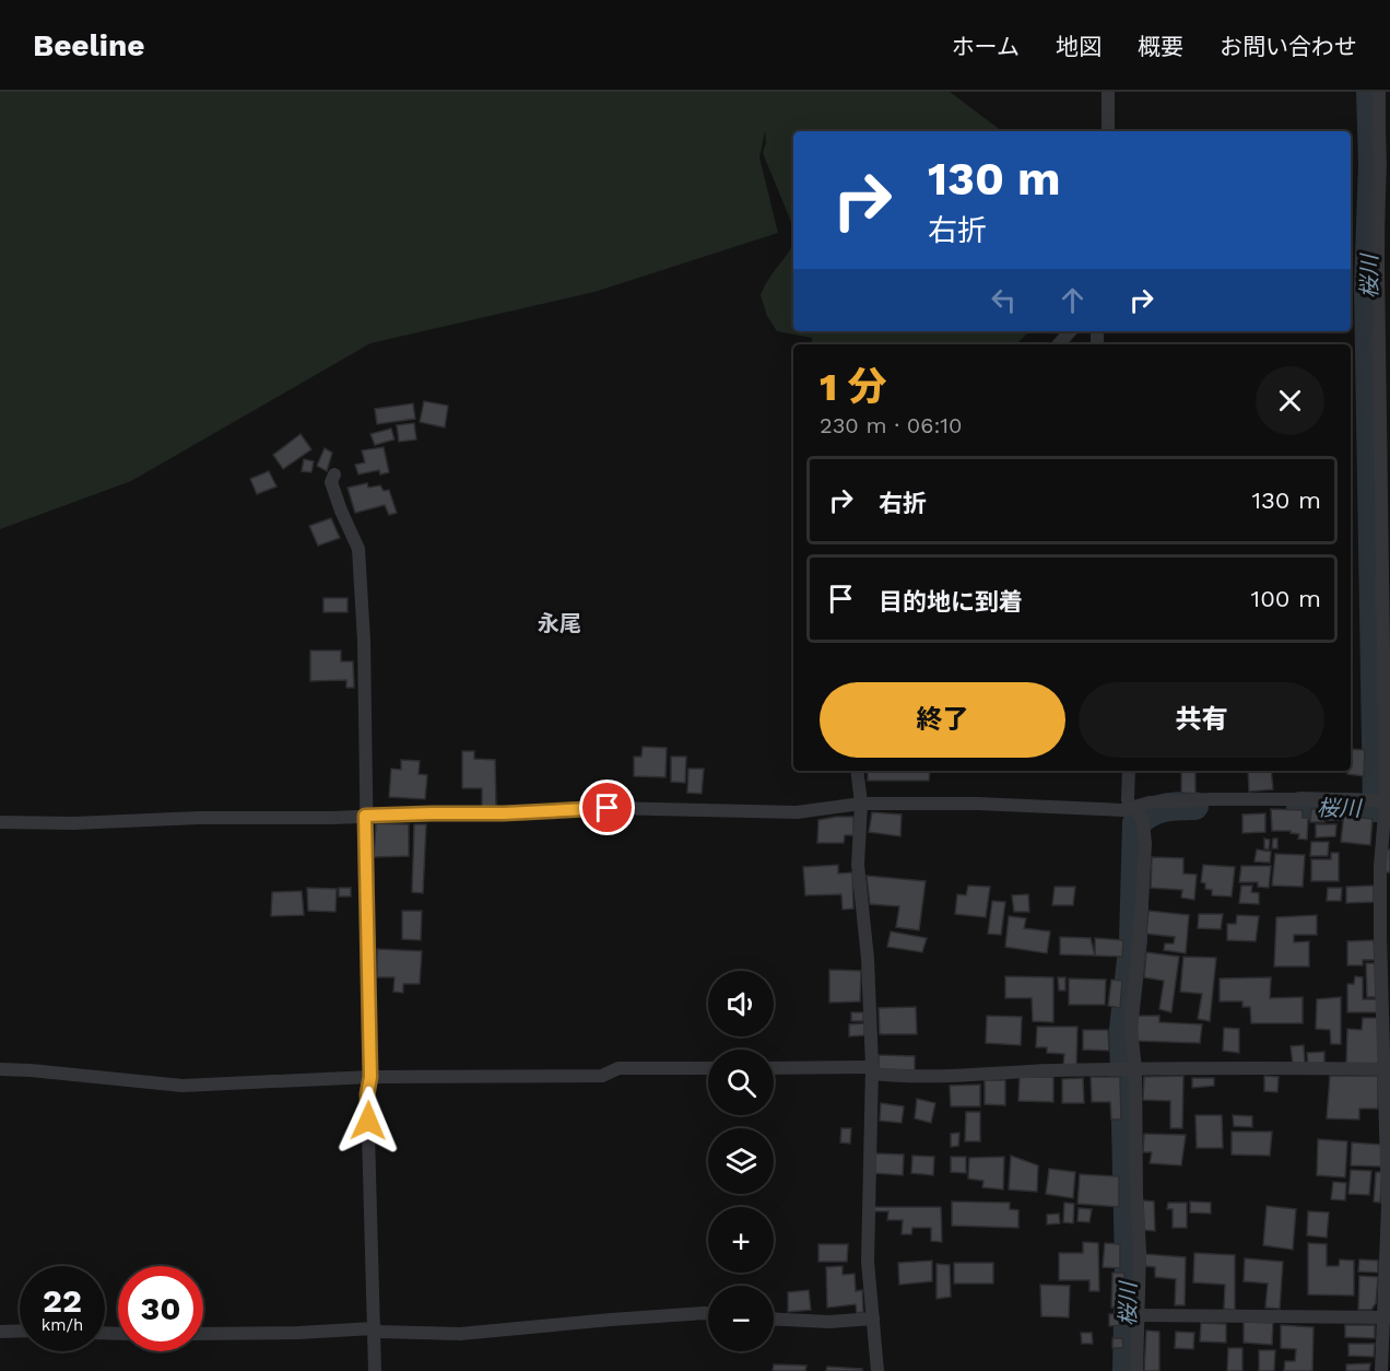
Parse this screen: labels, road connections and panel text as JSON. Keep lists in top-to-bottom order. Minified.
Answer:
{"districts":["永尾"],"water":["桜川"],"page":{"header":"Beeline","nav":["ホーム","地図","概要","お問い合わせ"],"turn":["130 m","右折"],"heading":["1 分","230 m · 06:10"],"list":[{"name":"右折","value":"130 m"},{"name":"目的地に到着","value":"100 m"}],"buttons":["終了","共有"],"map_buttons":["+","−"],"speed":"22 km/h","limit":"30"}}
